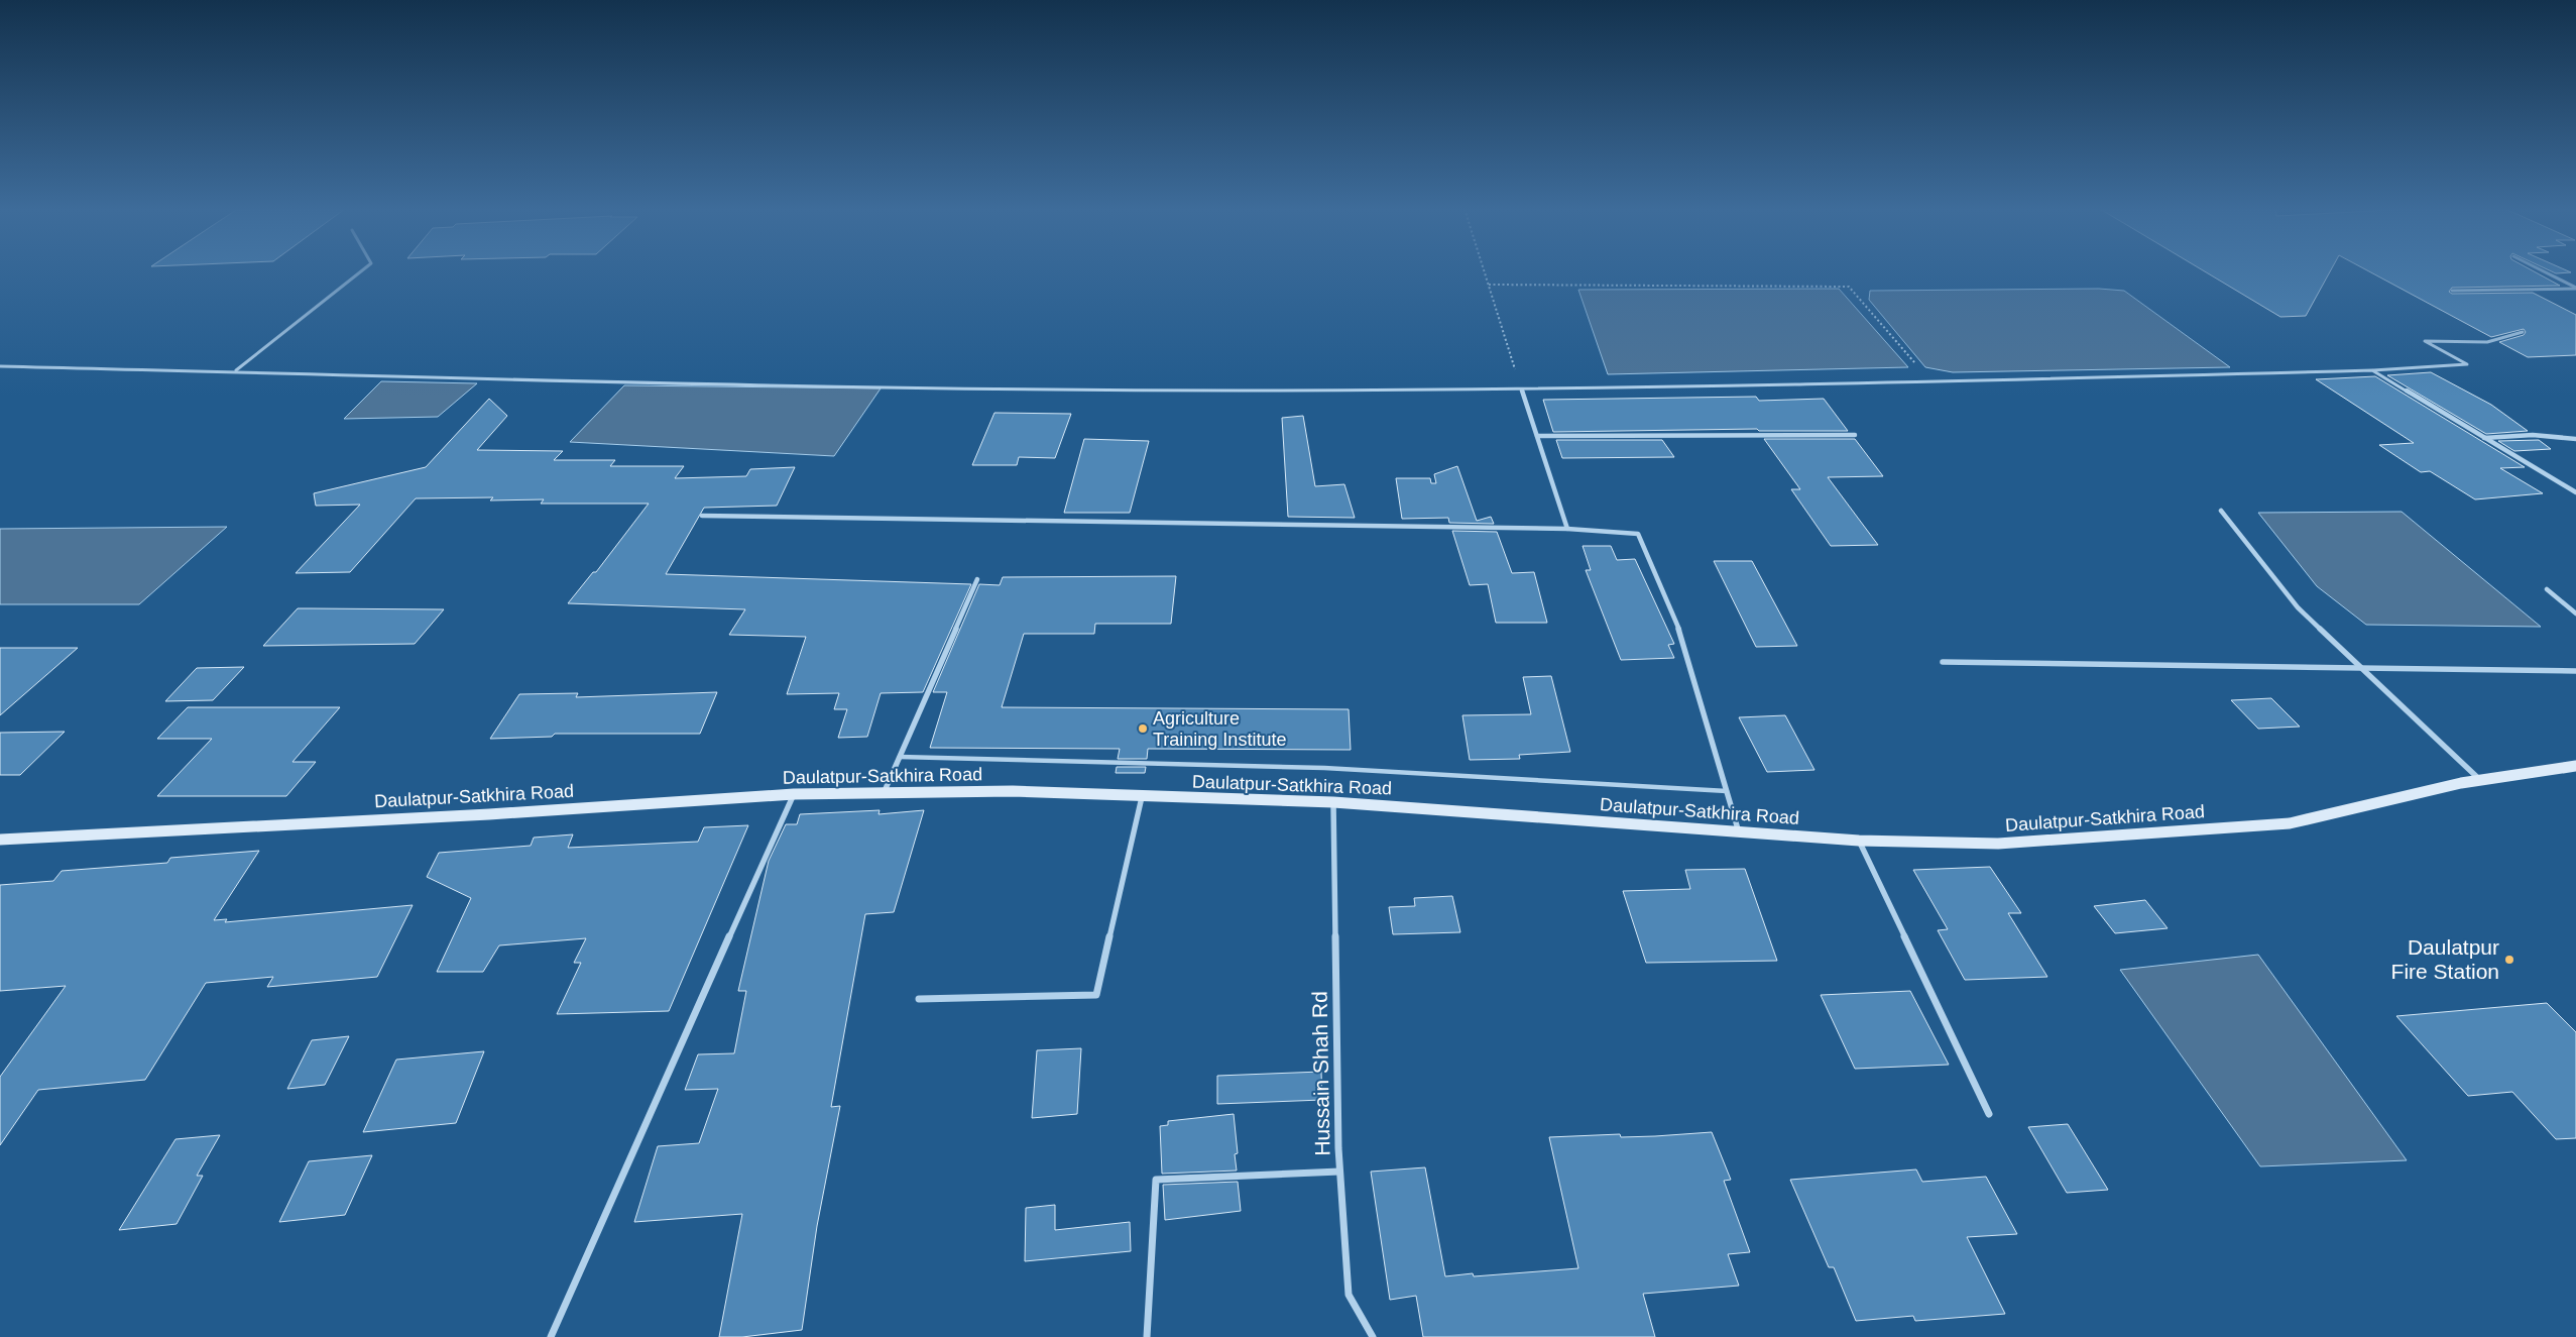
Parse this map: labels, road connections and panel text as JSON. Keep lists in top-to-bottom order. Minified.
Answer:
{"streets":{"main road":["Daulatpur-Satkhira Road"],"street":["Hussain Shah Rd"]},"crossings":[["Daulatpur-Satkhira Road","Hussain Shah Rd"]],"places":["Agriculture Training Institute","Daulatpur Fire Station"]}
